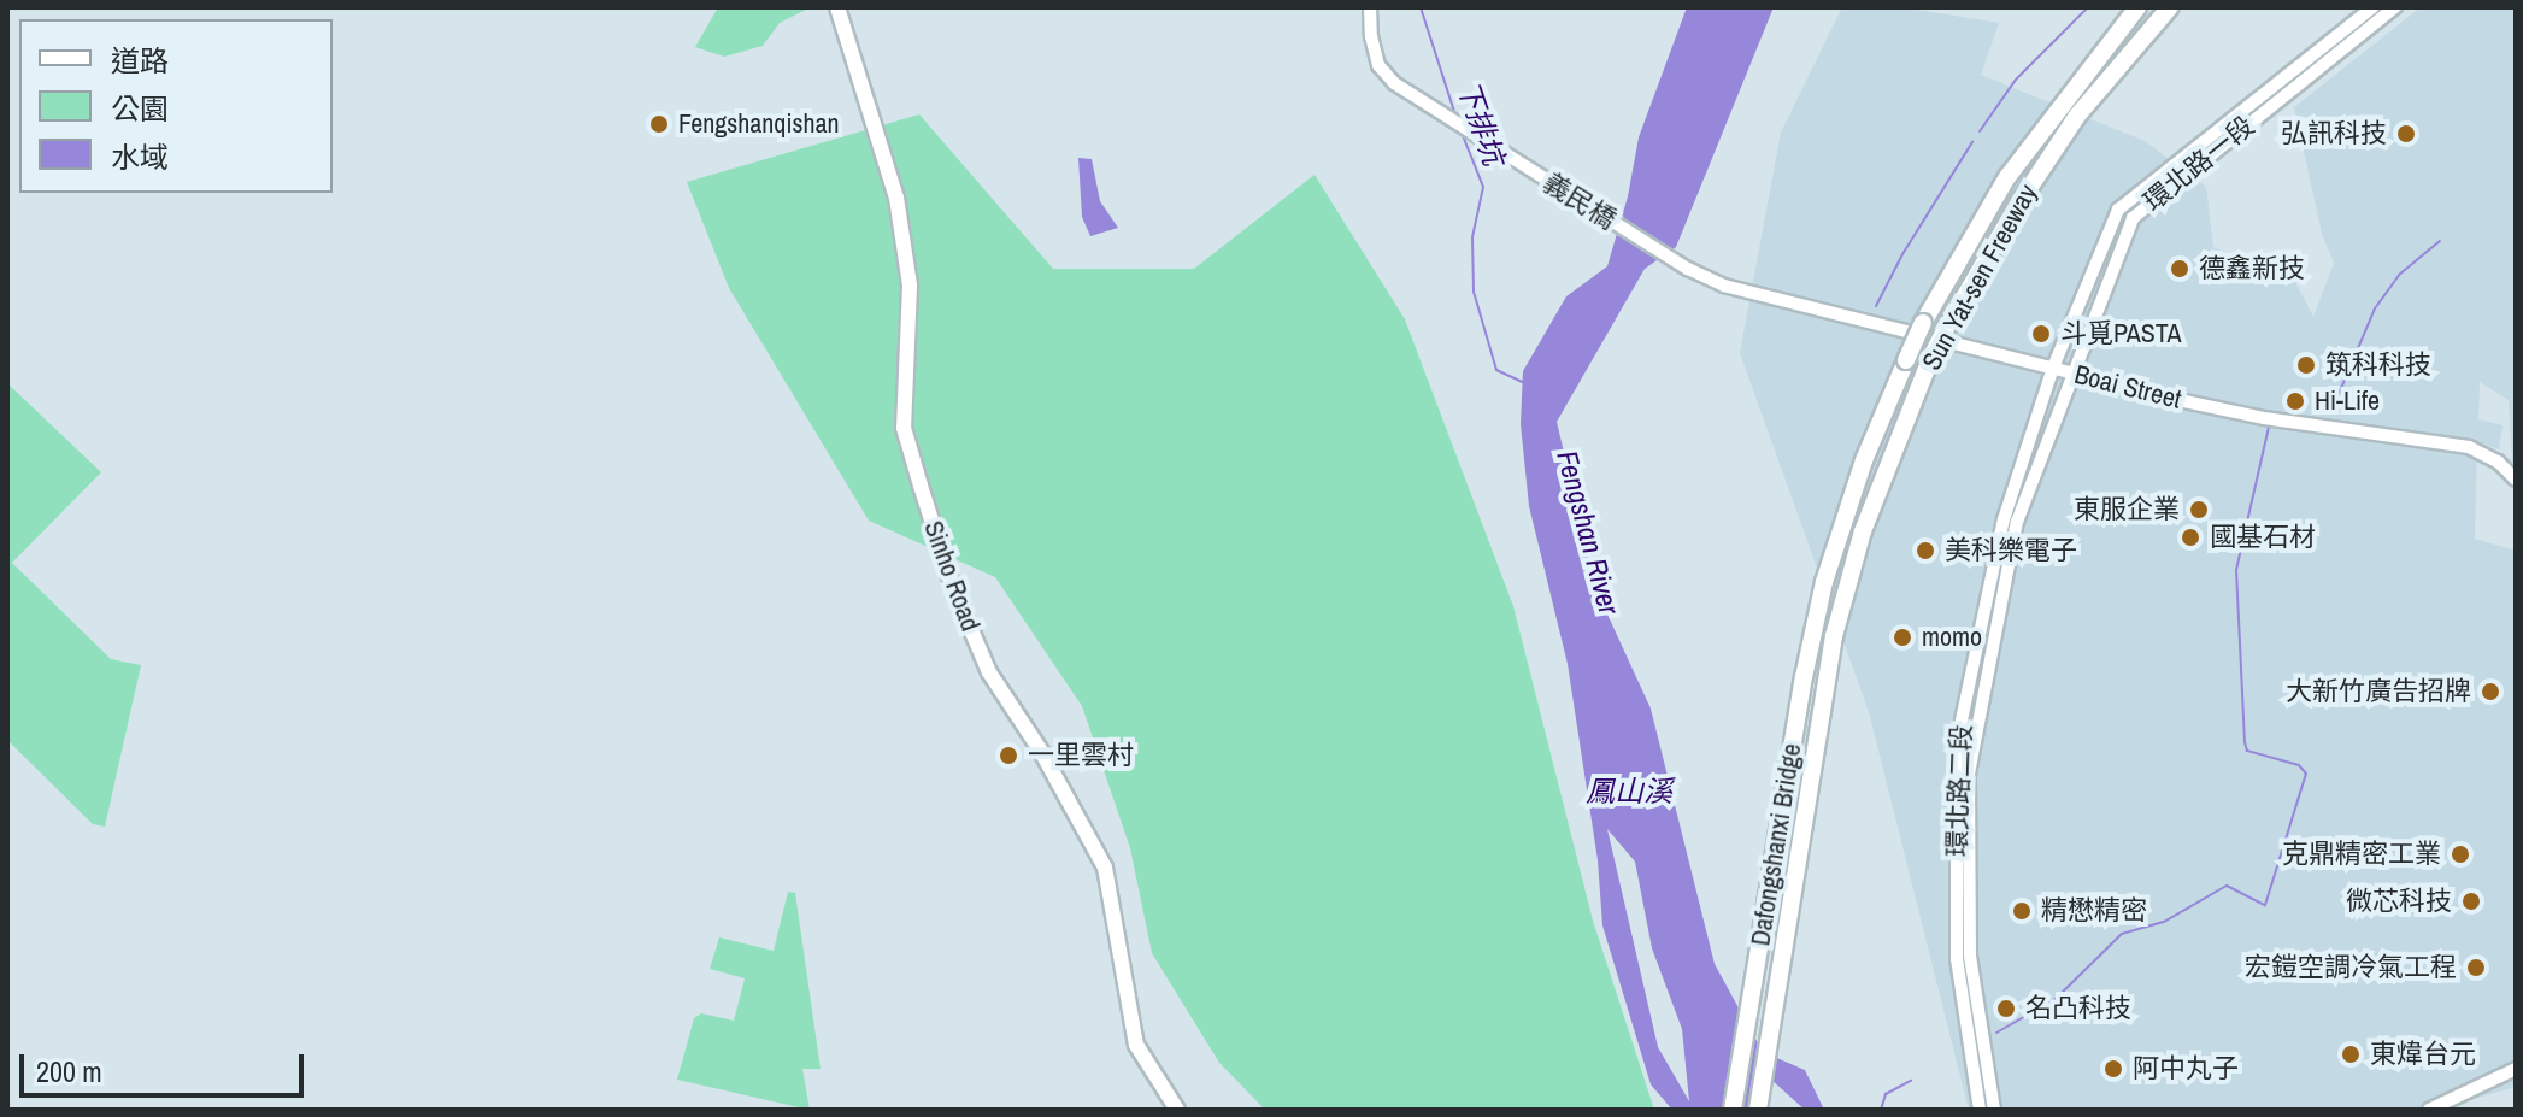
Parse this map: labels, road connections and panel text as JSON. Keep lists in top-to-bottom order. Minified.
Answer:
{"streets":{"highway":["Sun Yat-sen Freeway","Dafongshanxi Bridge"],"main road":["Sinho Road"],"street":["環北路一段","義民橋","Boai Street","環北路二段"]},"crossings":[["環北路一段","Boai Street"],["環北路一段","環北路二段"],["義民橋","Boai Street"],["Sun Yat-sen Freeway","Dafongshanxi Bridge"],["Boai Street","環北路二段"]],"water":["下排坑","Fengshan River","鳳山溪"],"places":["Fengshanqishan","弘訊科技","德鑫新技","斗覓PASTA","筑科科技","Hi-Life","東服企業","國基石材","美科樂電子","momo","大新竹廣告招牌","一里雲村","克鼎精密工業","微芯科技","精懋精密","宏鎧空調冷氣工程","名凸科技","東煒台元","阿中丸子"],"legend":["道路","公園","水域"],"scale_bar":"200 m"}
